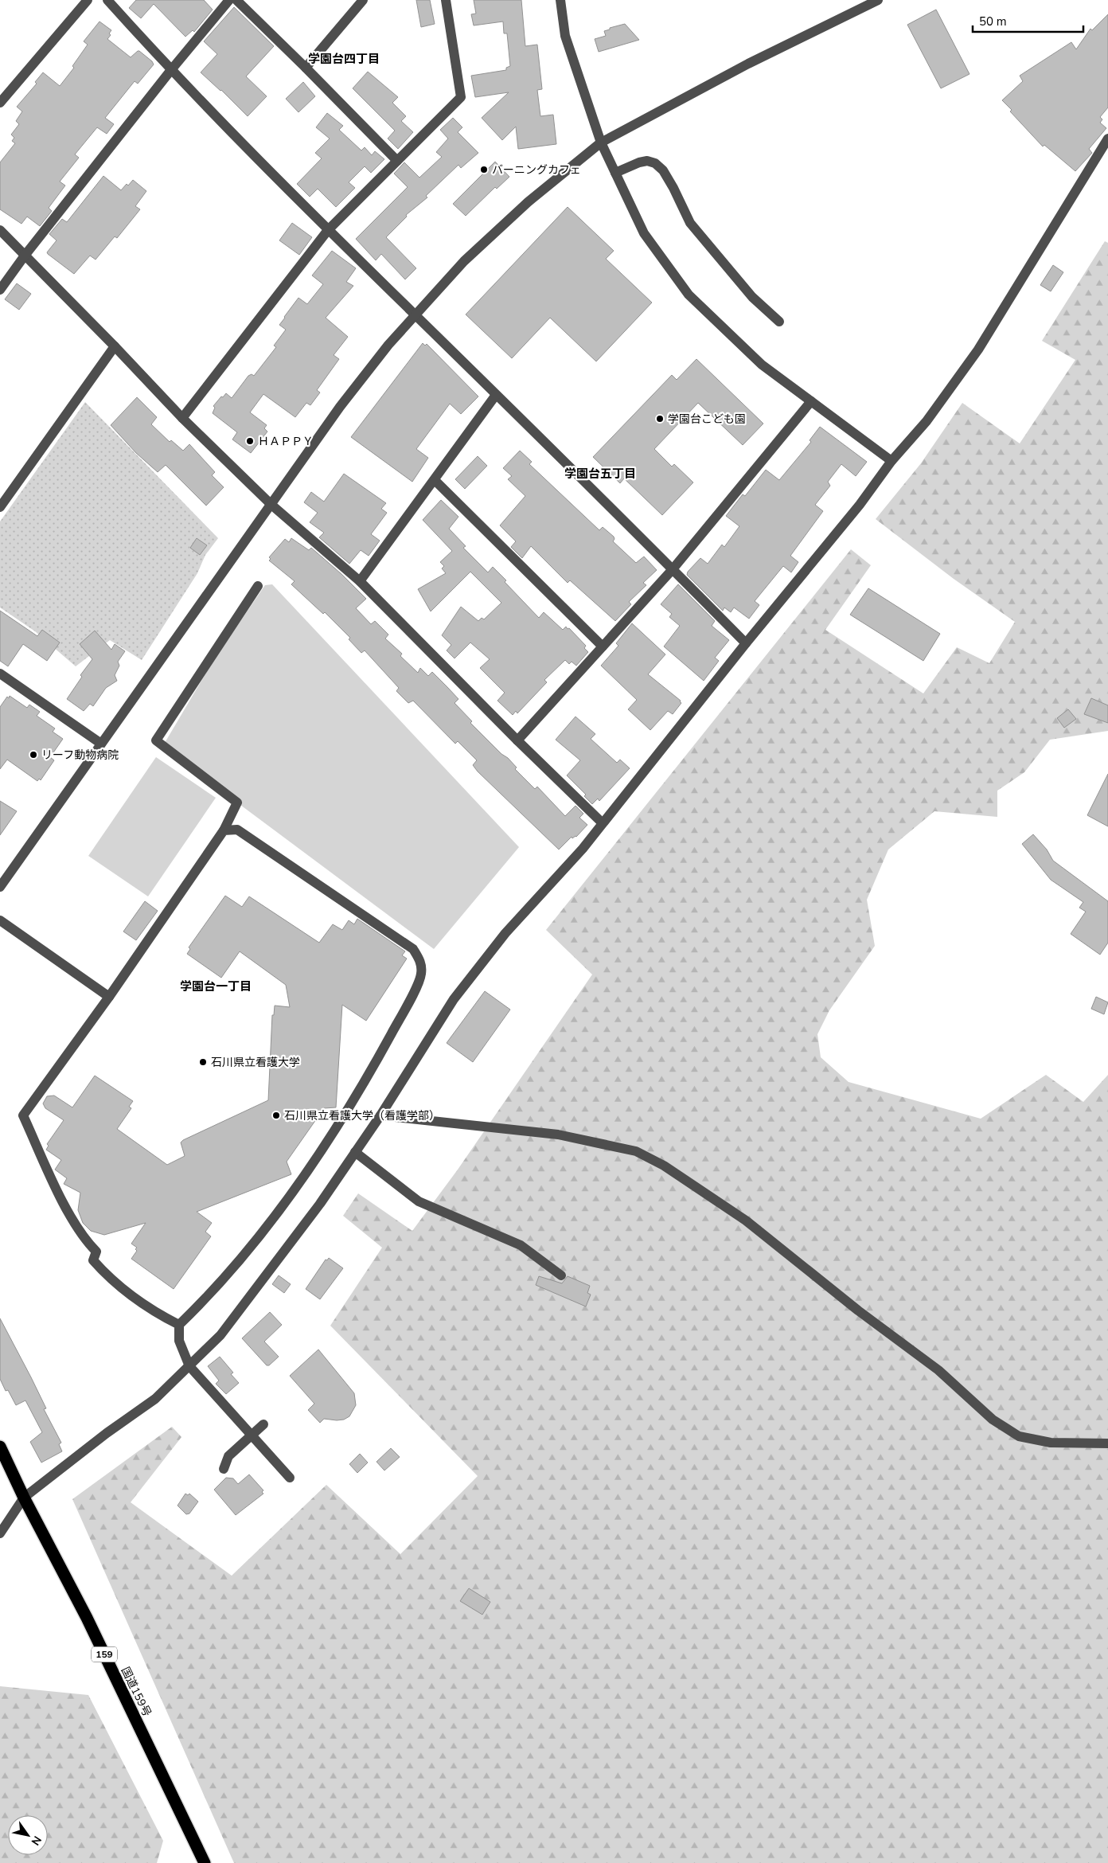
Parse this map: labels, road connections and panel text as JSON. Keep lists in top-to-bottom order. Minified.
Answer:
{"streets":{"highway":["159","国道159号"]},"districts":["学園台四丁目","学園台五丁目","学園台一丁目"],"places":["バーニングカフェ","学園台こども園","ＨＡＰＰＹ","リーフ動物病院","石川県立看護大学","石川県立看護大学（看護学部）"],"scale_bar":"50 m","north":"bottom right"}
